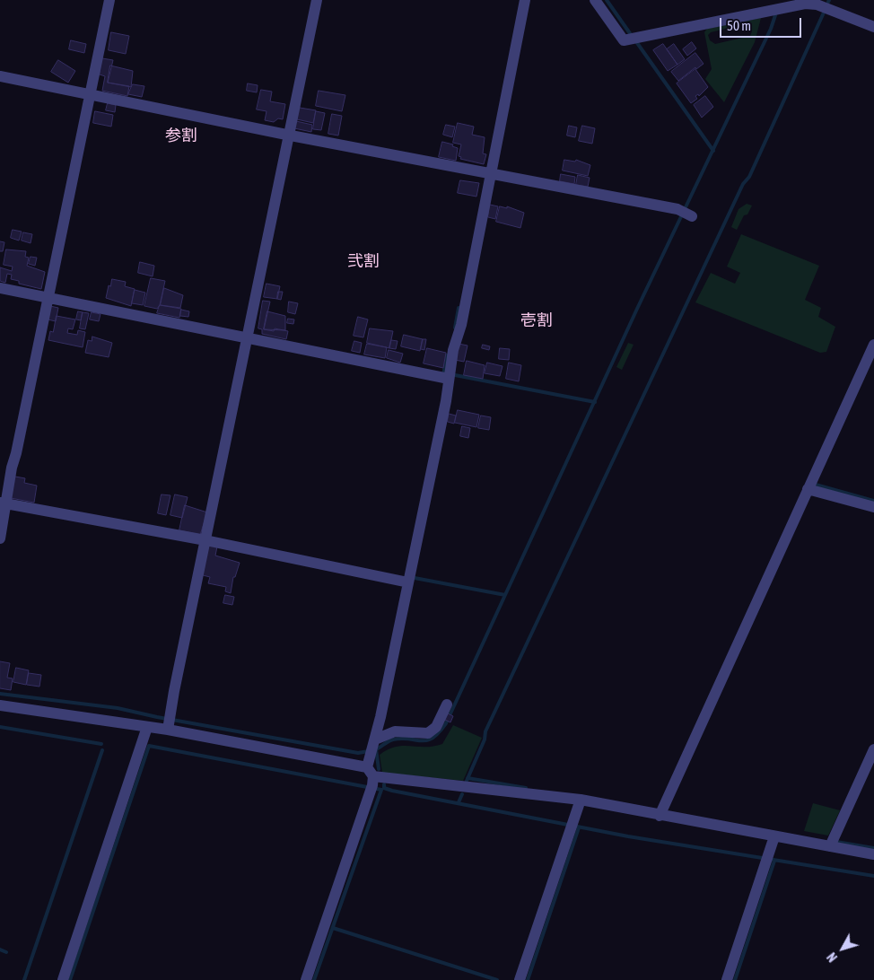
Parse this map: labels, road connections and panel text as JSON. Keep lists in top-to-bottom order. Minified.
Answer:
{"districts":["参割","弐割","壱割"],"scale_bar":"50 m","north":"bottom left"}
